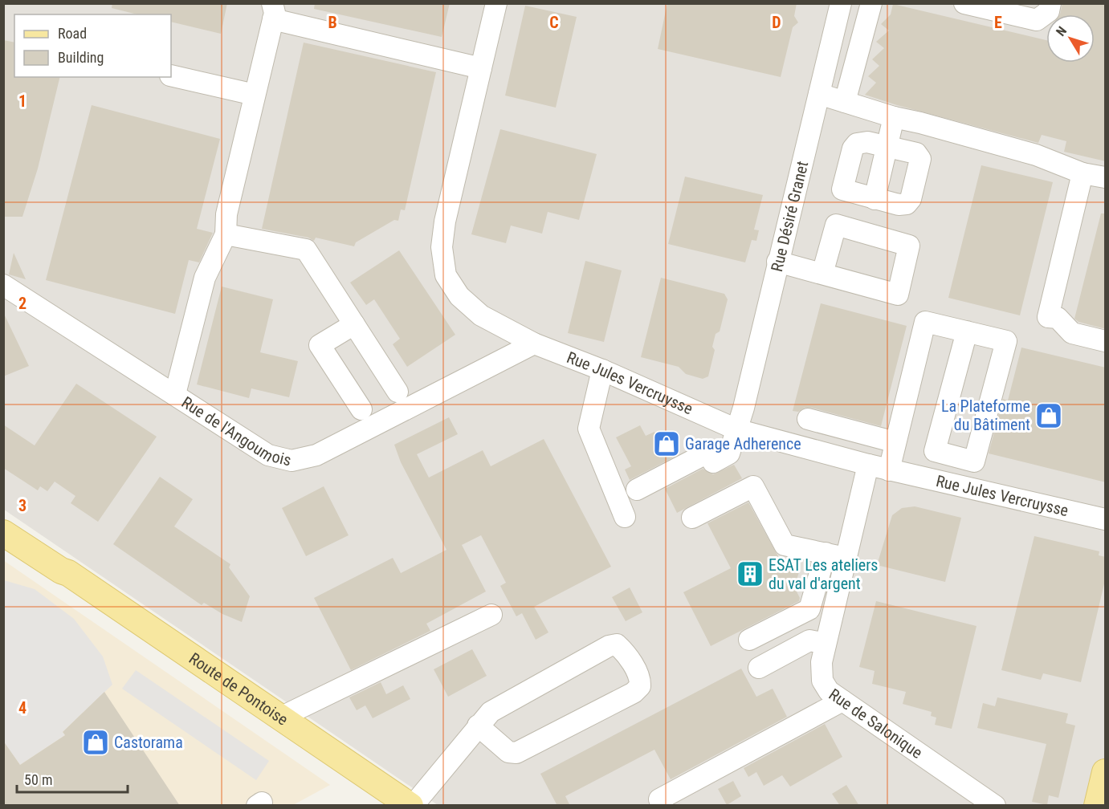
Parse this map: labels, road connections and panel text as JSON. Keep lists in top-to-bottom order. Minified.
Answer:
{"streets":{"main road":["Route de Pontoise"],"street":["Rue Désiré Granet","Rue Jules Vercruysse","Rue de l'Angoumois","Rue de Salonique"]},"crossings":[["Rue Désiré Granet","Rue Jules Vercruysse"],["Rue Jules Vercruysse","Rue de l'Angoumois"],["Rue Jules Vercruysse","Rue de Salonique"]],"places":{"shop":["La Plateforme du Bâtiment","Garage Adherence","Castorama"],"building":["ESAT Les ateliers du val d'argent"]},"legend":["Road","Building"],"scale_bar":"50 m","north":"top left","grid":{"columns":["B","C","D","E"],"rows":["1","2","3","4"]}}
